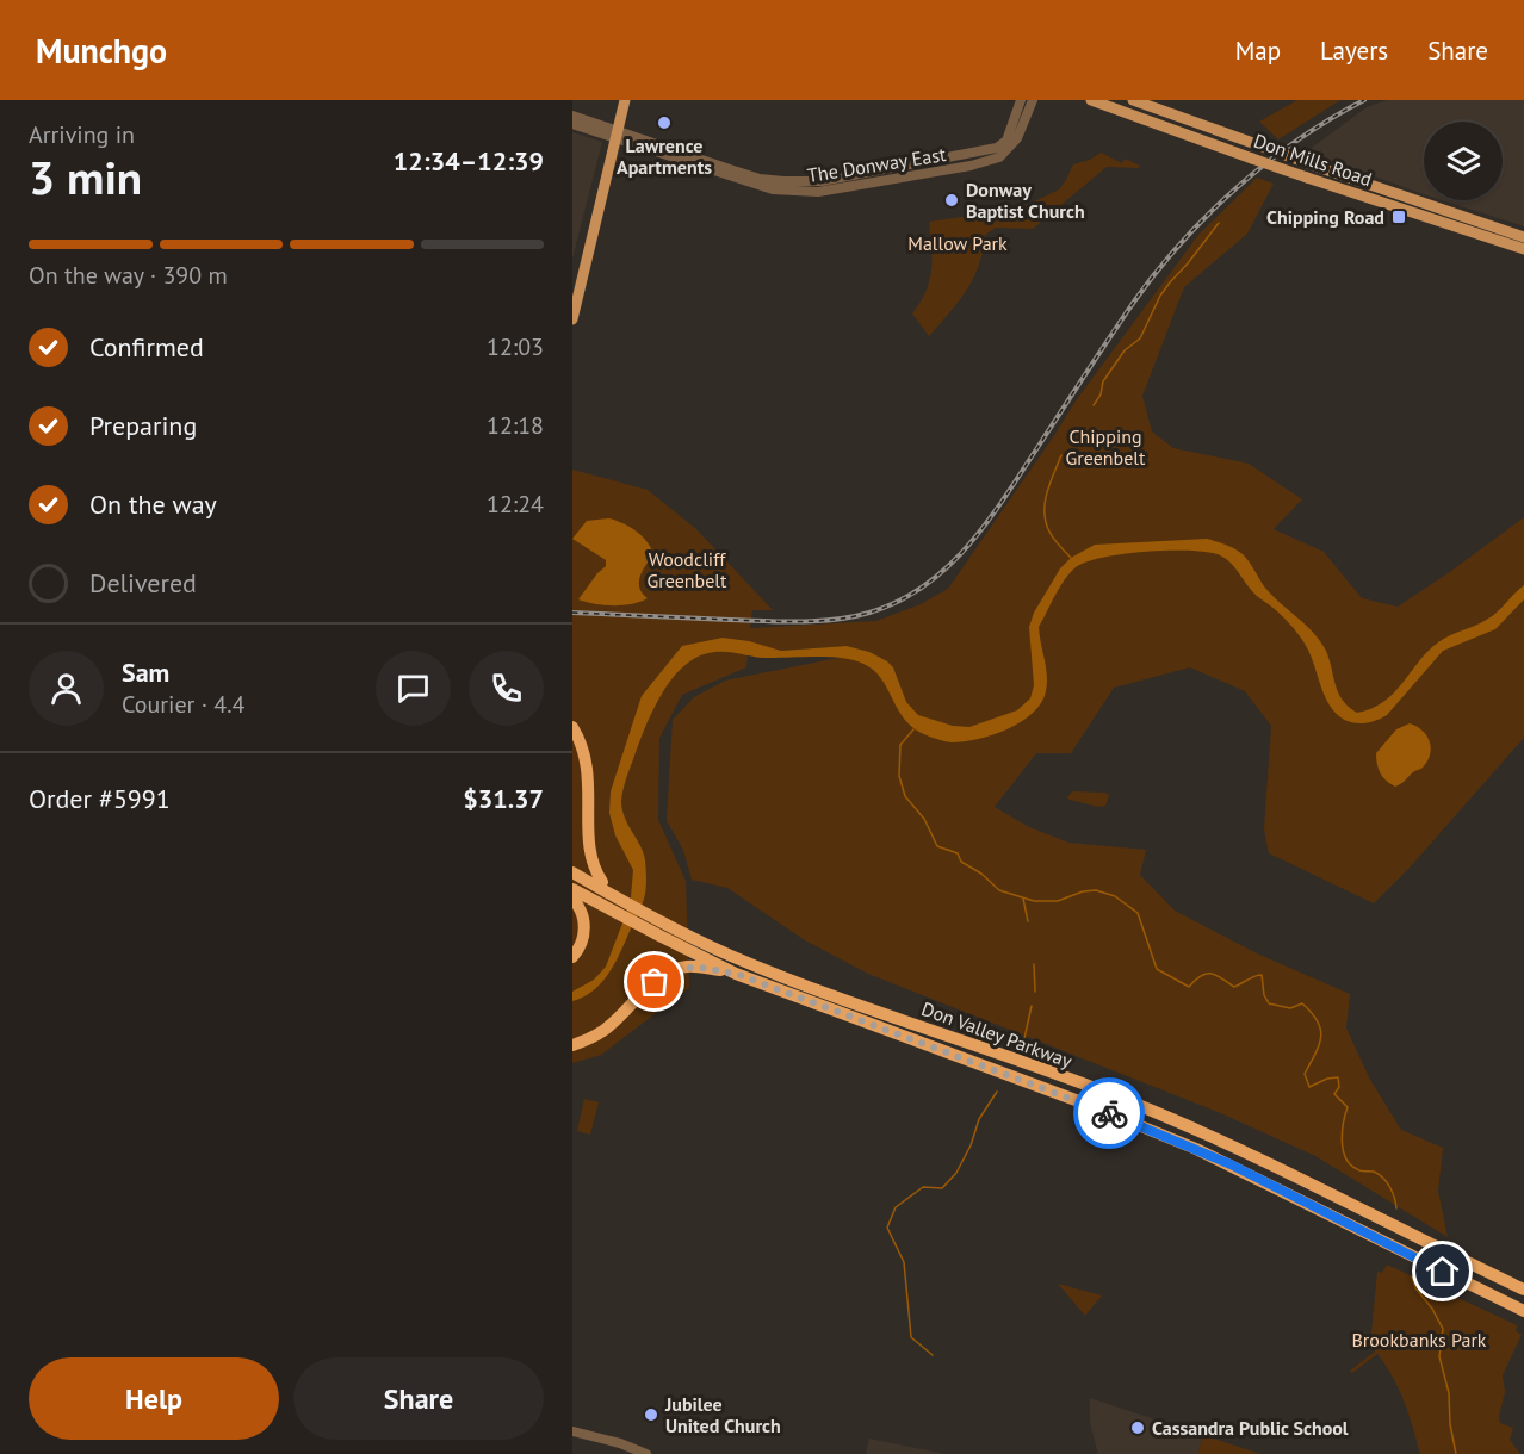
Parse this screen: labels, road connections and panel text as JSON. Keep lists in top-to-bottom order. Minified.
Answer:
{"streets":{"highway":["Don Valley Parkway"],"main road":["Don Mills Road"],"street":["The Donway East"]},"parks":["Mallow Park","Chipping Greenbelt","Woodcliff Greenbelt","Brookbanks Park"],"places":{"other":["Lawrence Apartments","Donway Baptist Church","Jubilee United Church","Cassandra Public School"],"transit":["Chipping Road"]},"page":{"header":"Munchgo","nav":["Map","Layers","Share"],"heading":["3 min","Arriving in","12:34–12:39"],"panel":["Sam","Courier · 4.4","Order #5991","$31.37"],"bar":"On the way · 390 m","list":[["Confirmed","12:03"],["Preparing","12:18"],["On the way","12:24"],"Delivered"],"buttons":["Help","Share"]}}
